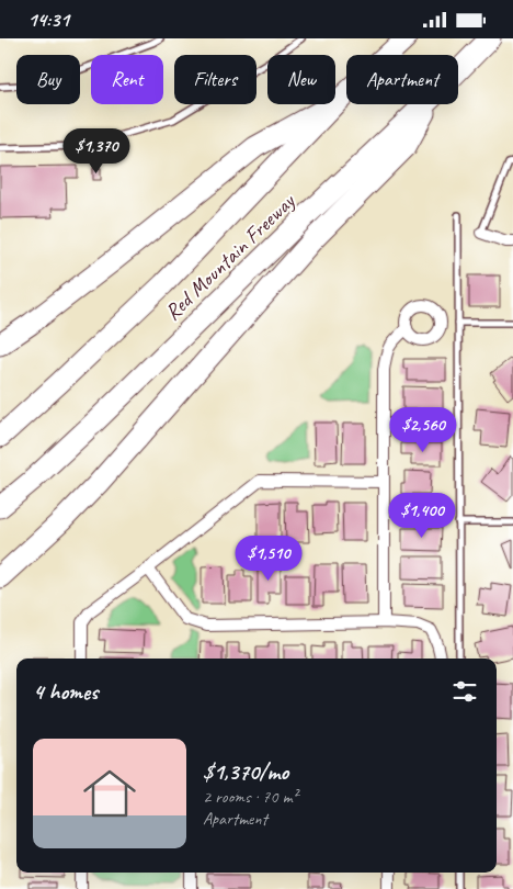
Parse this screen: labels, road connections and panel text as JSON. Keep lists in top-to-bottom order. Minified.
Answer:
{"streets":{"highway":["Red Mountain Freeway"]},"page":{"status":"14:31","chip":["Buy","Rent","Filters","New","Apartment"],"price":["$1,370","$2,560","$1,400","$1,510"],"heading":"4 homes","list":[{"name":"$1,370/mo","note":"2 rooms · 70 m² · Apartment"}]}}
